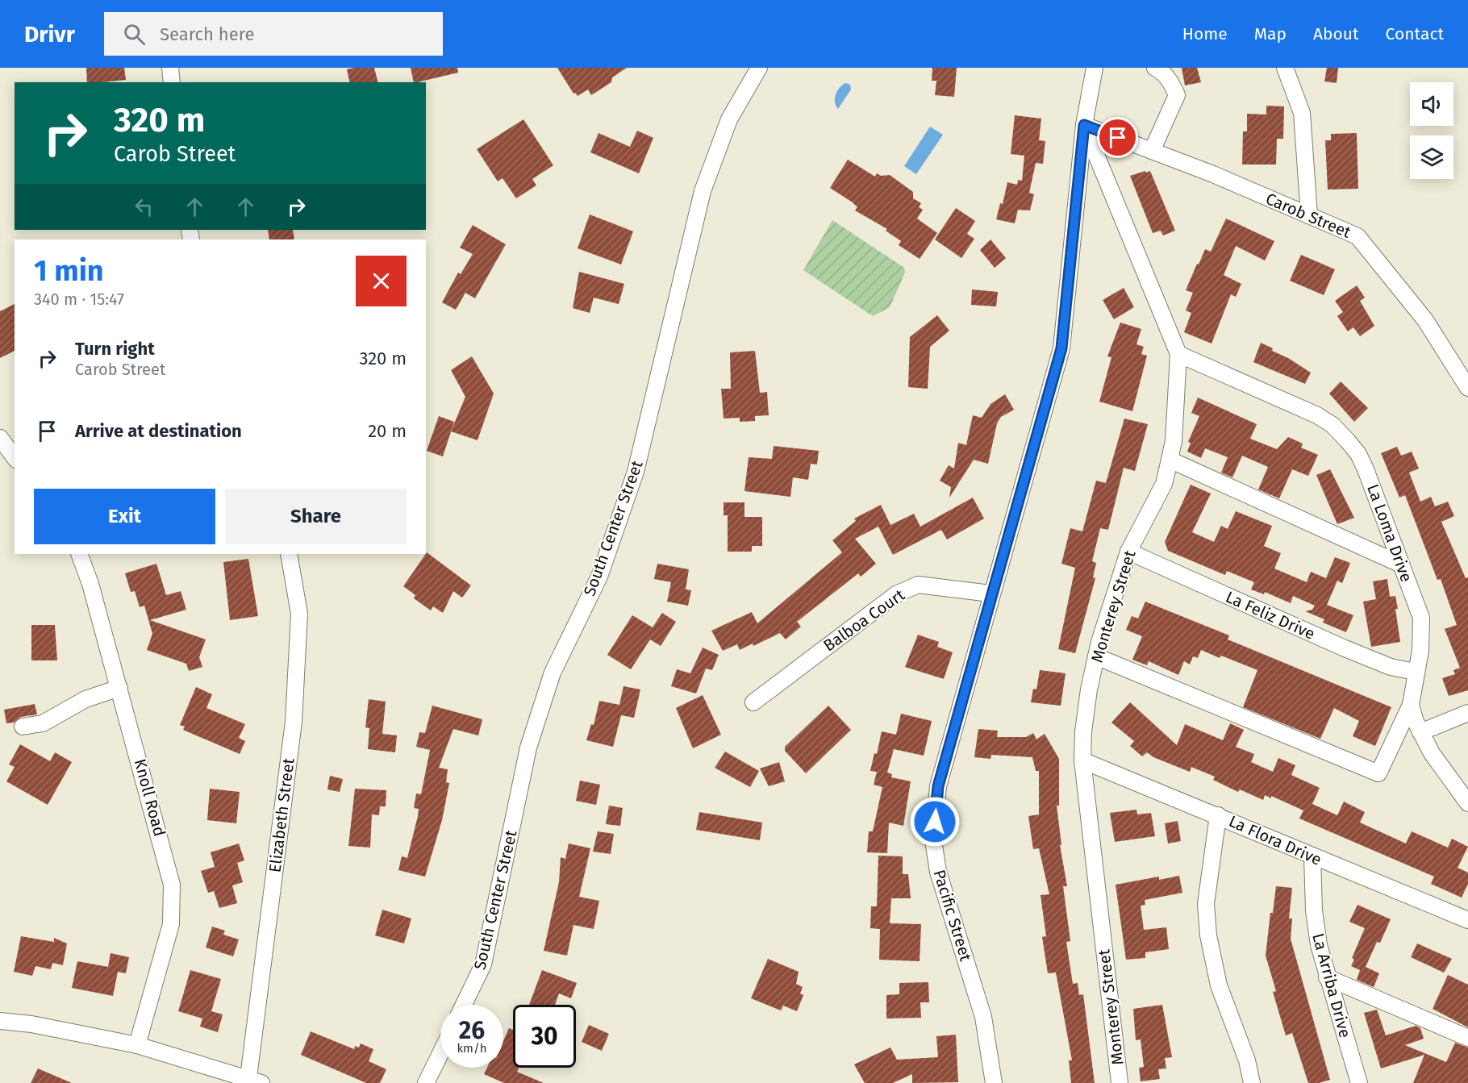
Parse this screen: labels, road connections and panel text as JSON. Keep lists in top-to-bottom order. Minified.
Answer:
{"streets":{"street":["Carob Street","South Center Street","La Loma Drive","Monterey Street","La Feliz Drive","Balboa Court","Knoll Road","Elizabeth Street","La Flora Drive","Pacific Street","La Arriba Drive"]},"crossings":[["Carob Street","Monterey Street"],["Carob Street","Pacific Street"],["La Loma Drive","Monterey Street"],["La Loma Drive","La Feliz Drive"],["Monterey Street","La Feliz Drive"],["Monterey Street","La Flora Drive"],["Monterey Street","Pacific Street"],["Balboa Court","Pacific Street"],["La Flora Drive","La Arriba Drive"]],"page":{"header":"Drivr","search":"Search here","nav":["Home","Map","About","Contact"],"turn":["320 m","Carob Street"],"heading":["1 min","340 m · 15:47"],"list":[{"name":"Turn right","note":"Carob Street","value":"320 m"},{"name":"Arrive at destination","value":"20 m"}],"buttons":["Exit","Share"],"speed":"26 km/h","limit":"30"}}
